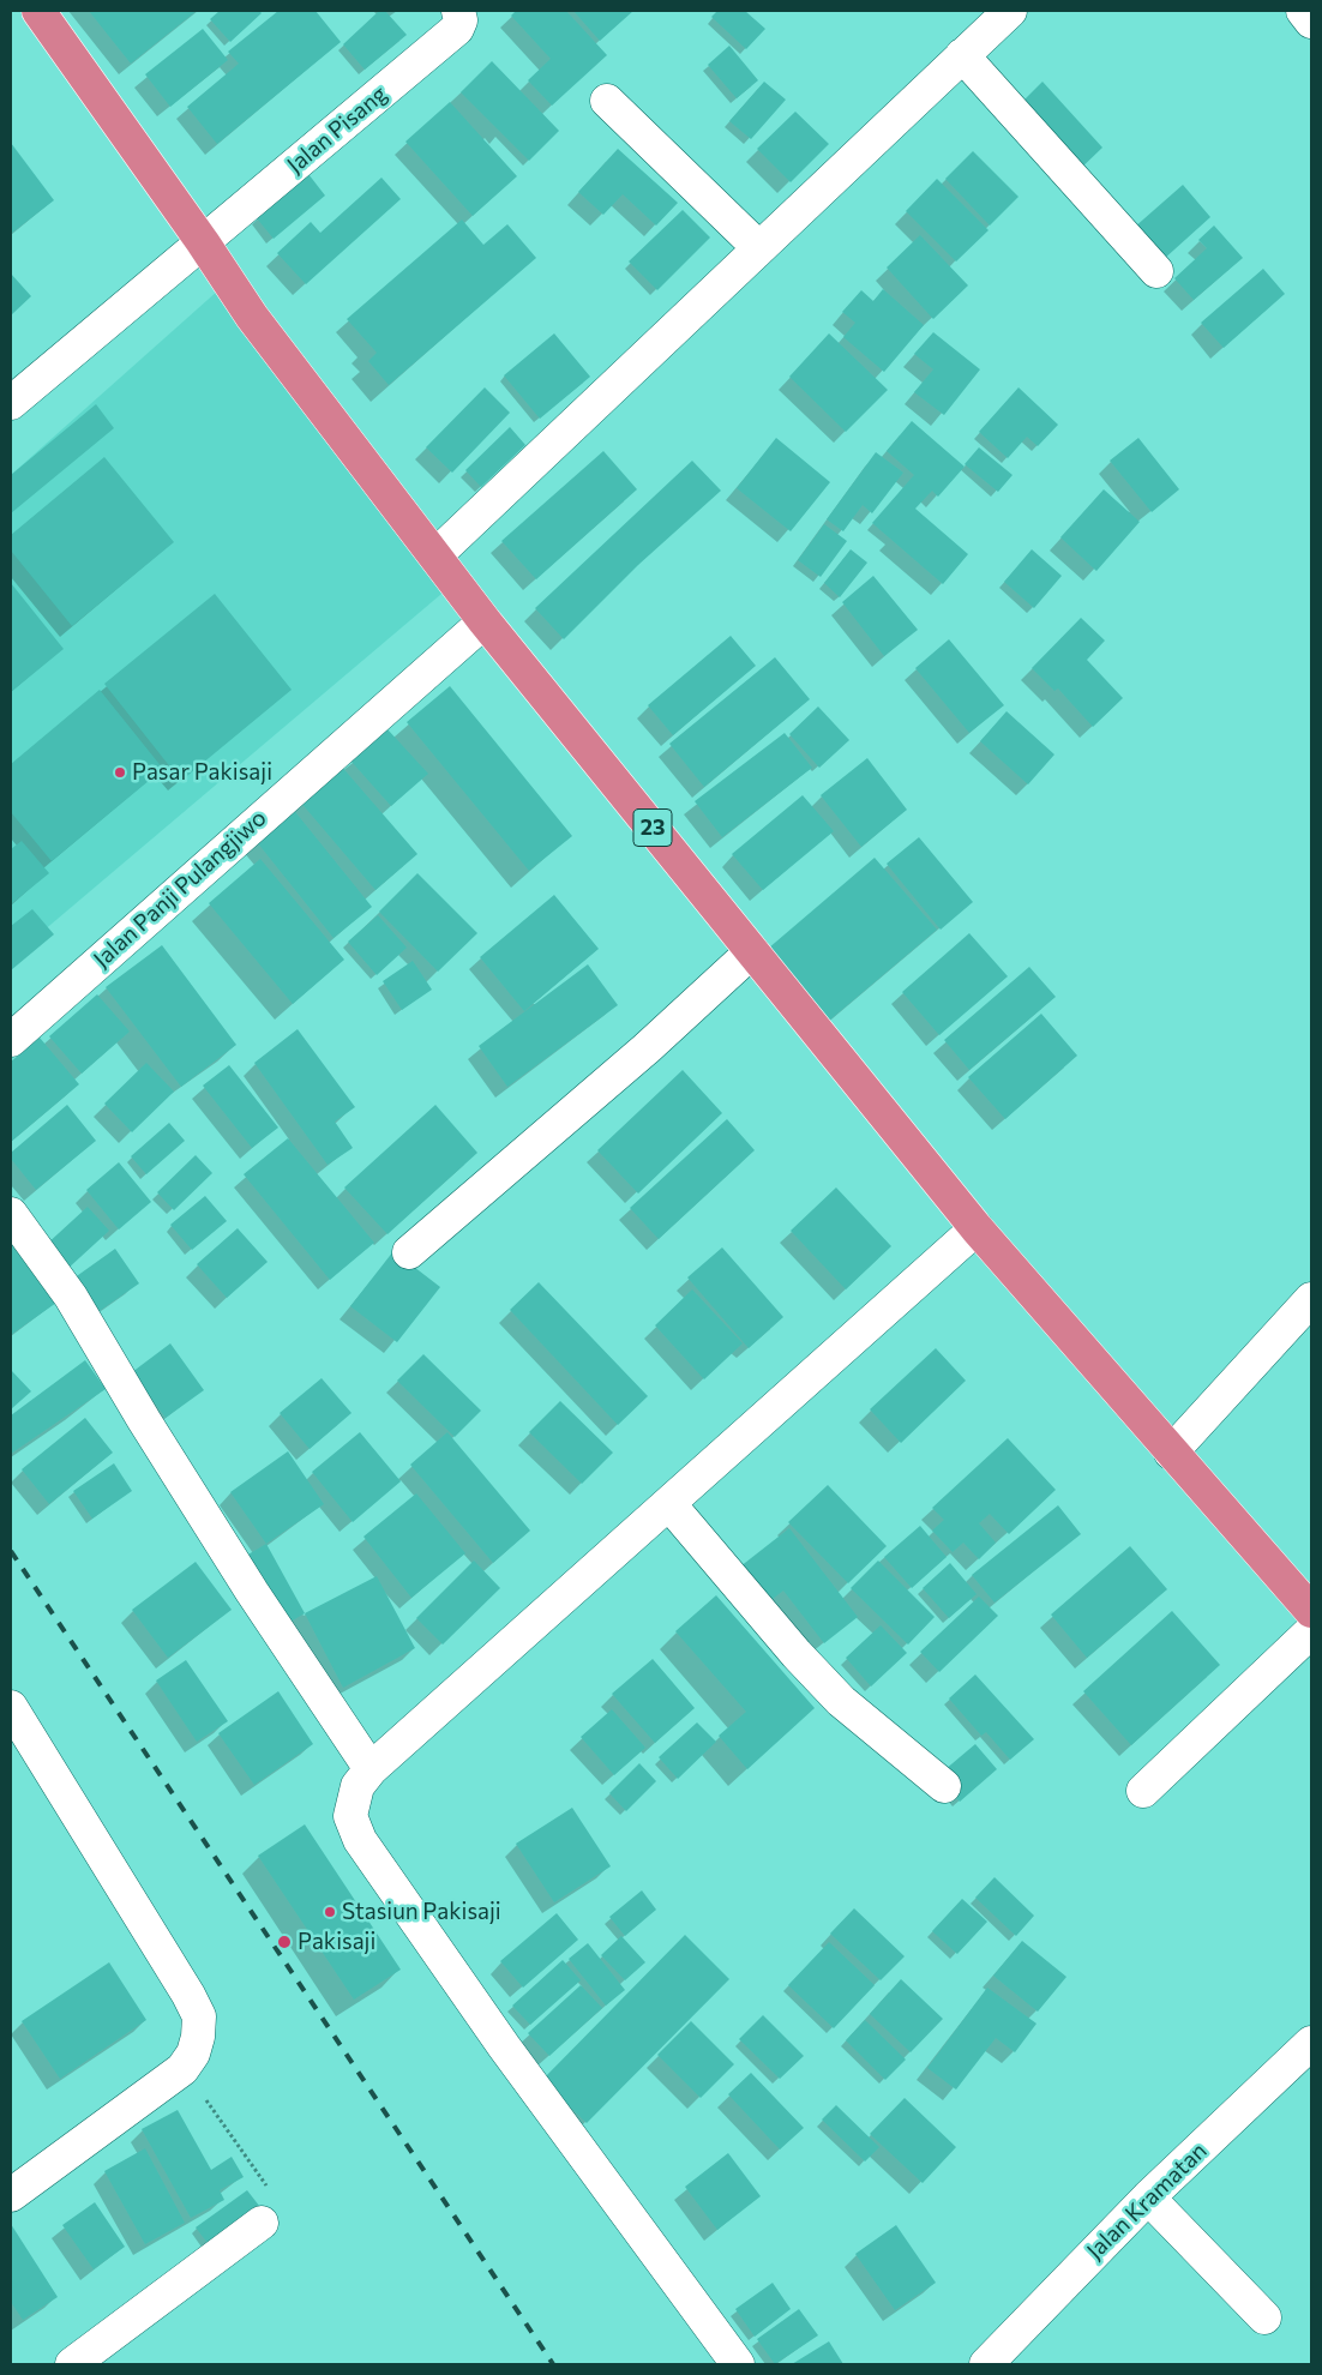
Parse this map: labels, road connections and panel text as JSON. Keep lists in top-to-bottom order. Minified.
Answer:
{"streets":{"highway":["23"],"street":["Jalan Pisang","Jalan Panji Pulangjiwo","Jalan Kramatan"]},"crossings":[["Jalan Pisang","23"],["23","Jalan Panji Pulangjiwo"]],"places":["Pasar Pakisaji","Stasiun Pakisaji","Pakisaji"]}
